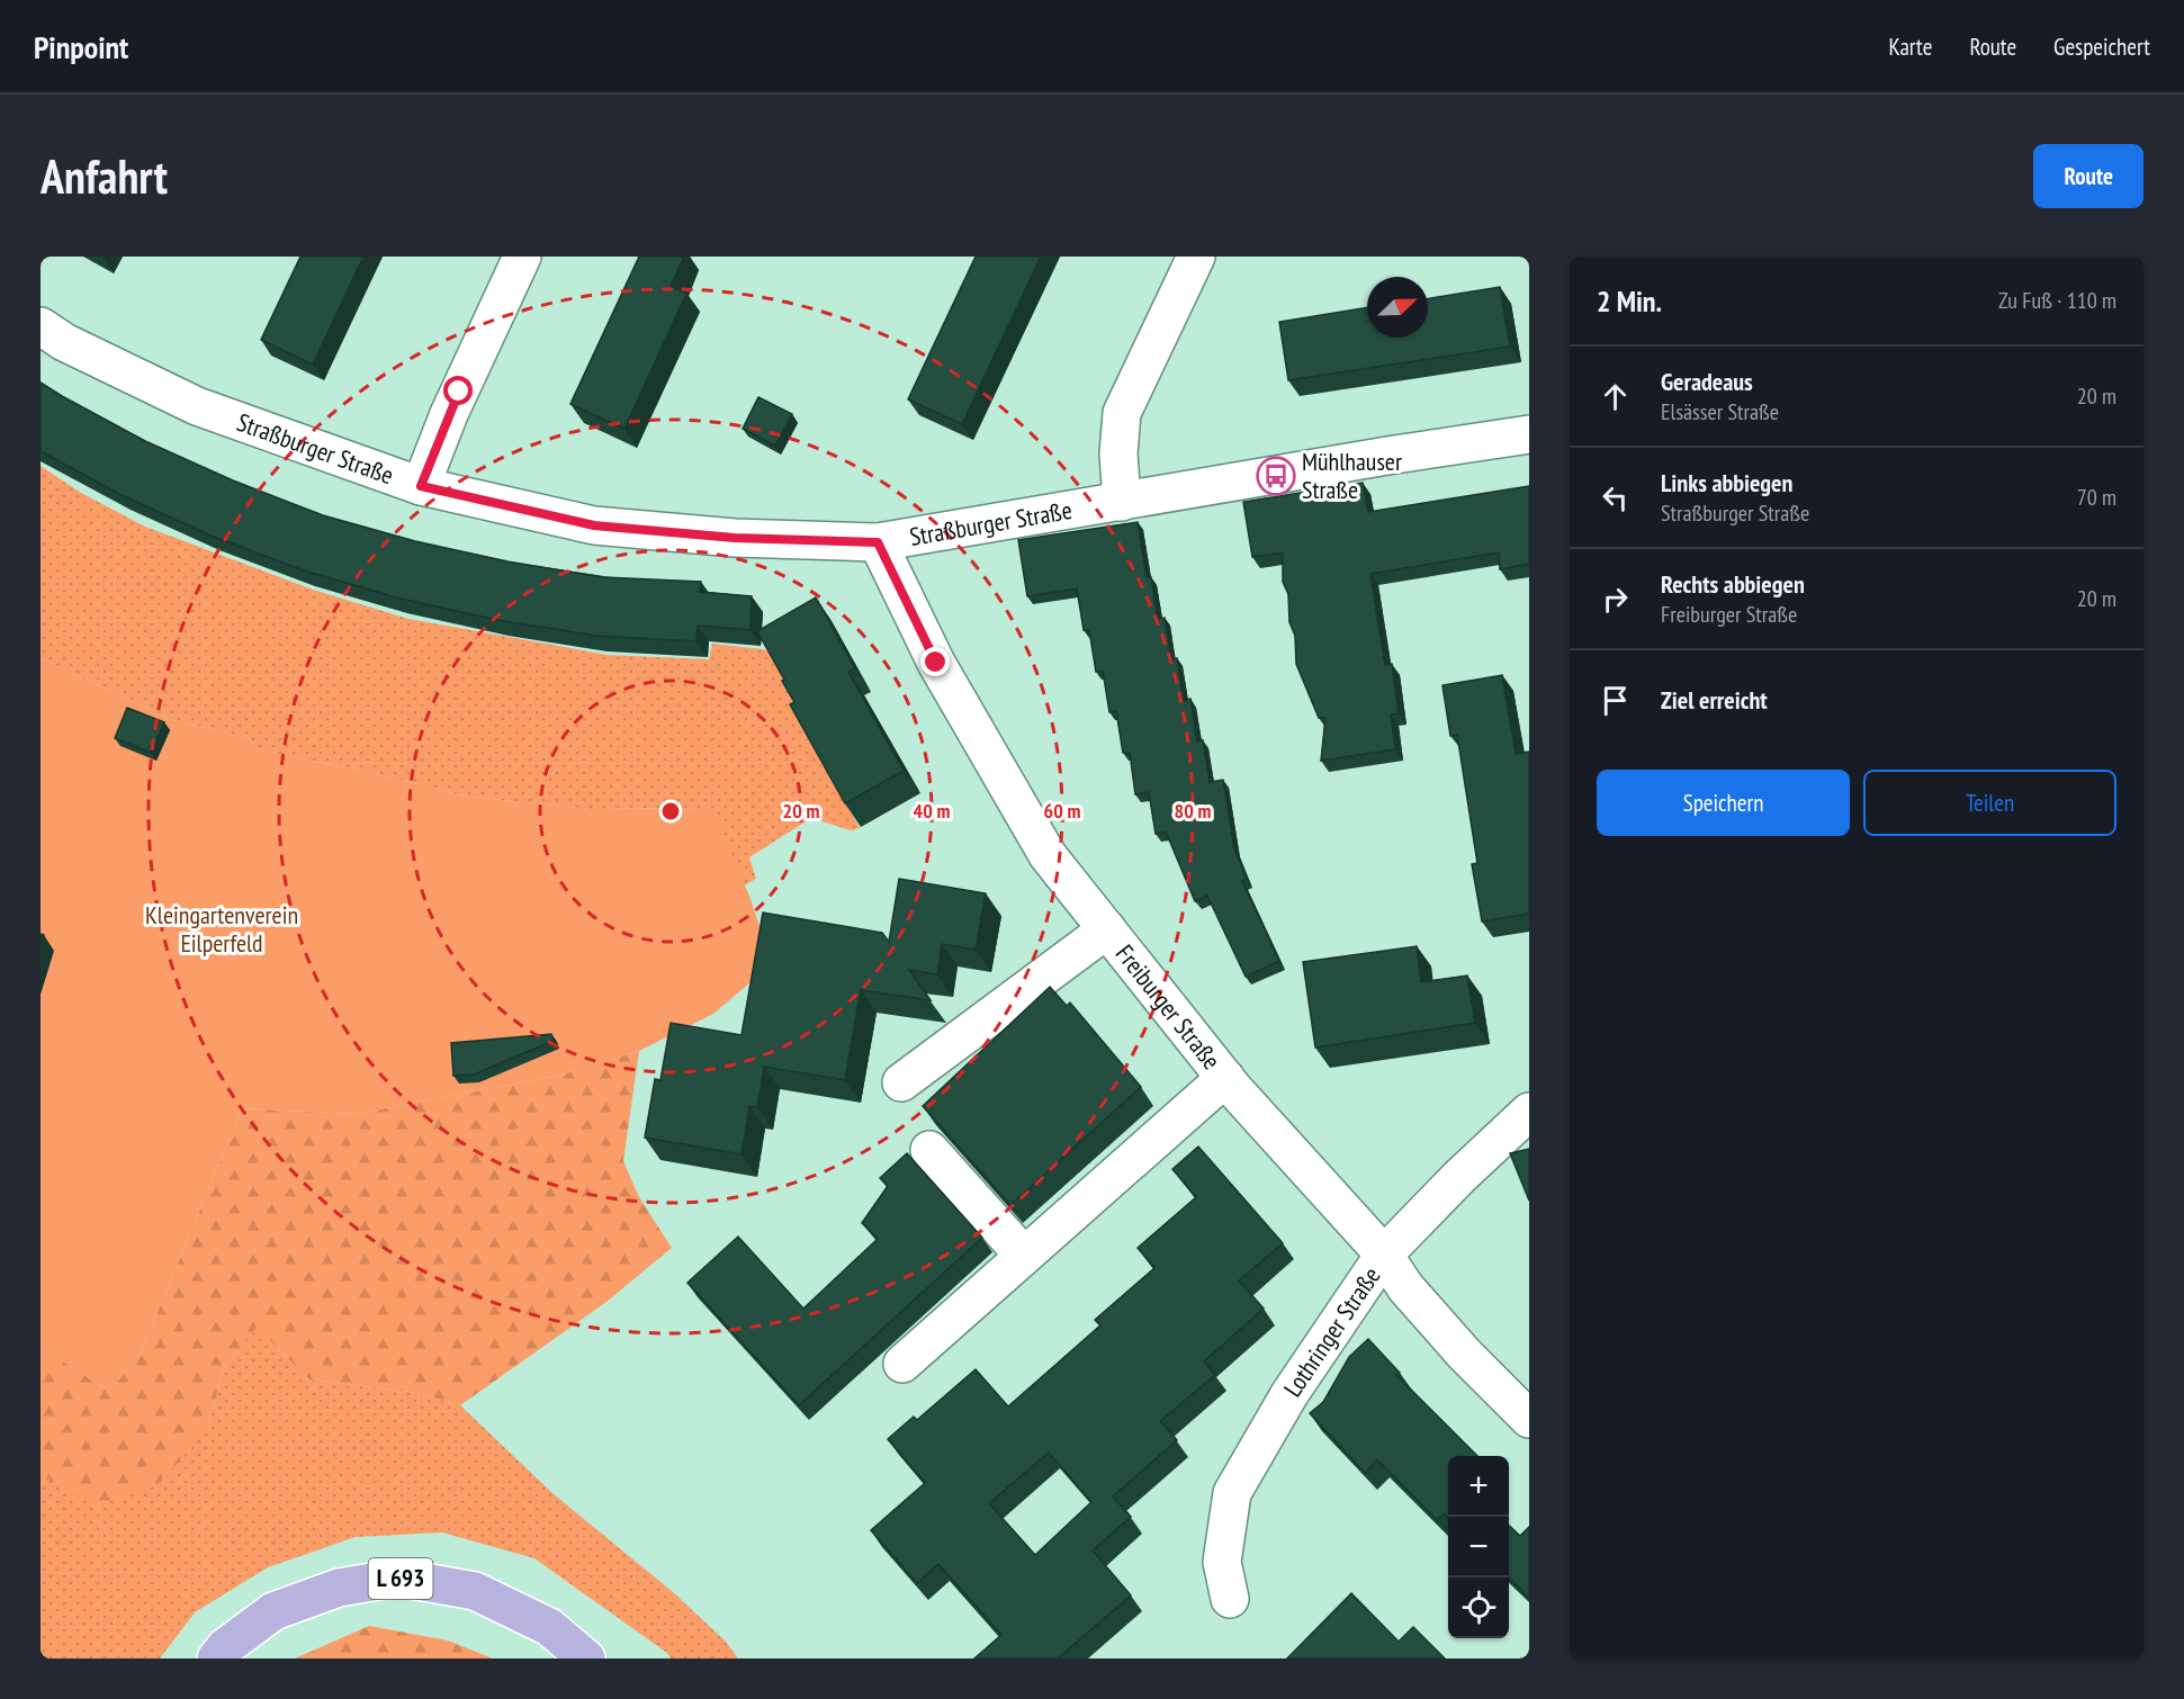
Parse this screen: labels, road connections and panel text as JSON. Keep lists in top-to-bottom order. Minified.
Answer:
{"streets":{"main road":["L 693"],"street":["Straßburger Straße","Freiburger Straße","Lothringer Straße"]},"crossings":[["Straßburger Straße","Freiburger Straße"],["Freiburger Straße","Lothringer Straße"]],"parks":["Kleingartenverein Eilperfeld"],"places":{"bus stop":["Mühlhauser Straße"]},"north":"top right","page":{"header":"Pinpoint","nav":["Karte","Route","Gespeichert"],"buttons":["Route",["Speichern","Teilen"]],"title":"Anfahrt","heading":["2 Min.","Zu Fuß · 110 m"],"list":[["Geradeaus","Elsässer Straße","20 m"],["Links abbiegen","Straßburger Straße","70 m"],["Rechts abbiegen","Freiburger Straße","20 m"],"Ziel erreicht"],"map_buttons":["+","−"]},"rings":["20 m","40 m","60 m","80 m"]}
